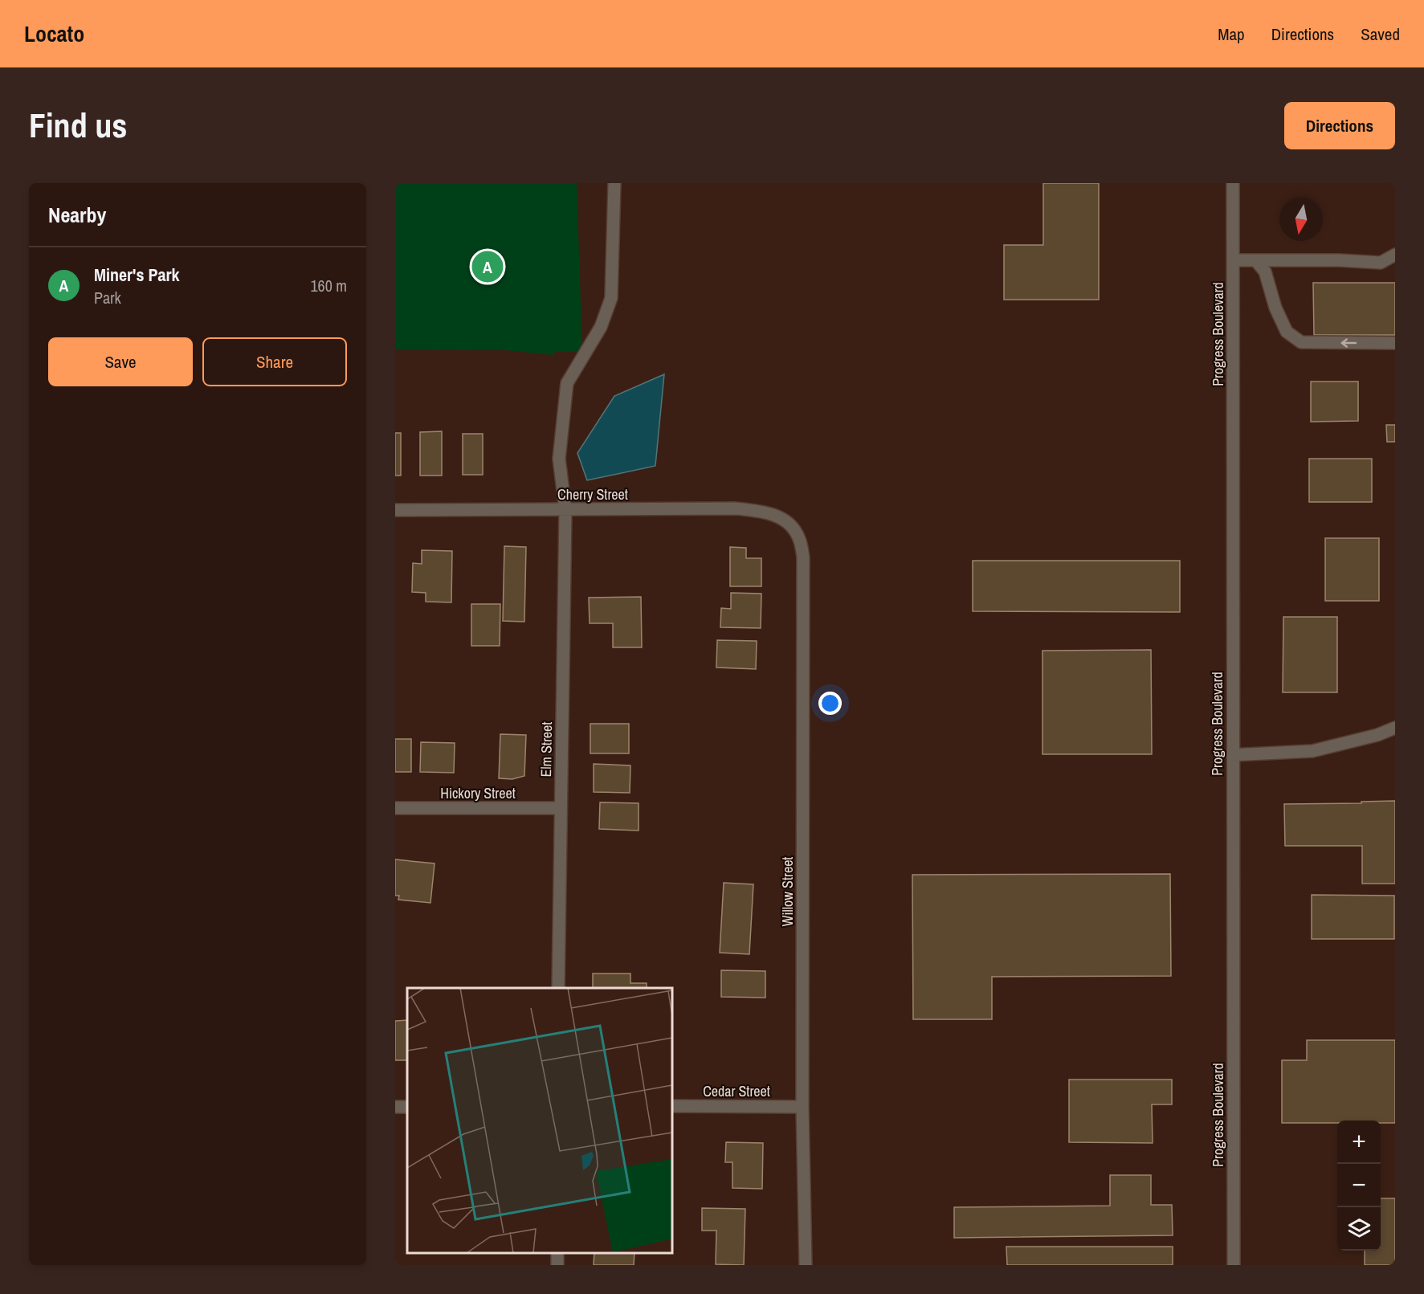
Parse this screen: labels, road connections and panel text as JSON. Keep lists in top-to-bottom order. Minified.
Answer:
{"streets":{"street":["Progress Boulevard","Cherry Street","Elm Street","Hickory Street","Willow Street","Cedar Street"]},"crossings":[["Cherry Street","Elm Street"],["Cherry Street","Willow Street"],["Elm Street","Hickory Street"],["Willow Street","Cedar Street"]],"north":"bottom","page":{"header":"Locato","nav":["Map","Directions","Saved"],"buttons":["Directions",["Save","Share"]],"title":"Find us","heading":"Nearby","list":[{"mark":"A","name":"Miner's Park","note":"Park","value":"160 m"}],"pins":"A","map_buttons":["+","−"]}}
